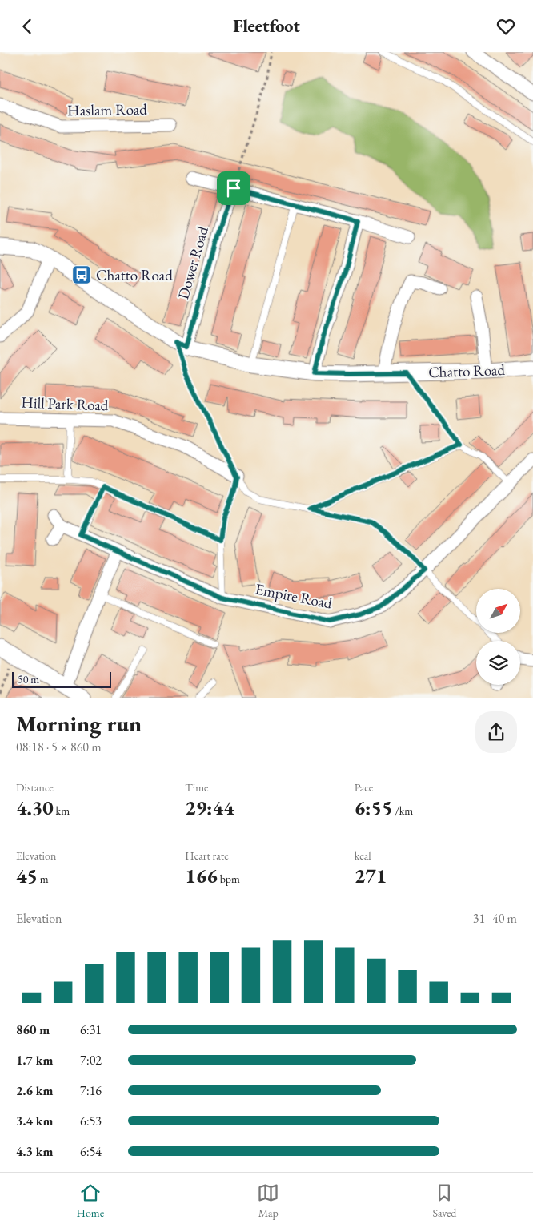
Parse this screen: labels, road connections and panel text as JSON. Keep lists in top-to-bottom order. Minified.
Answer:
{"streets":{"street":["Haslam Road","Dower Road","Chatto Road","Hill Park Road","Empire Road"]},"crossings":[["Dower Road","Chatto Road"]],"places":{"bus stop":["Chatto Road"]},"scale_bar":"50 m","north":"top right","page":{"header":"Fleetfoot","scale":"50 m","heading":["Morning run","08:18 · 5 × 860 m"],"stats":[["Distance","4.30 km"],["Time","29:44"],["Pace","6:55 /km"],["Elevation","45 m"],["Heart rate","166 bpm"],["kcal","271"]],"chart":["Elevation","31–40 m"],"list":[{"name":"860 m","note":"6:31"},{"name":"1.7 km","note":"7:02"},{"name":"2.6 km","note":"7:16"},{"name":"3.4 km","note":"6:53"},{"name":"4.3 km","note":"6:54"}],"tabs":["Home","Map","Saved"]}}
